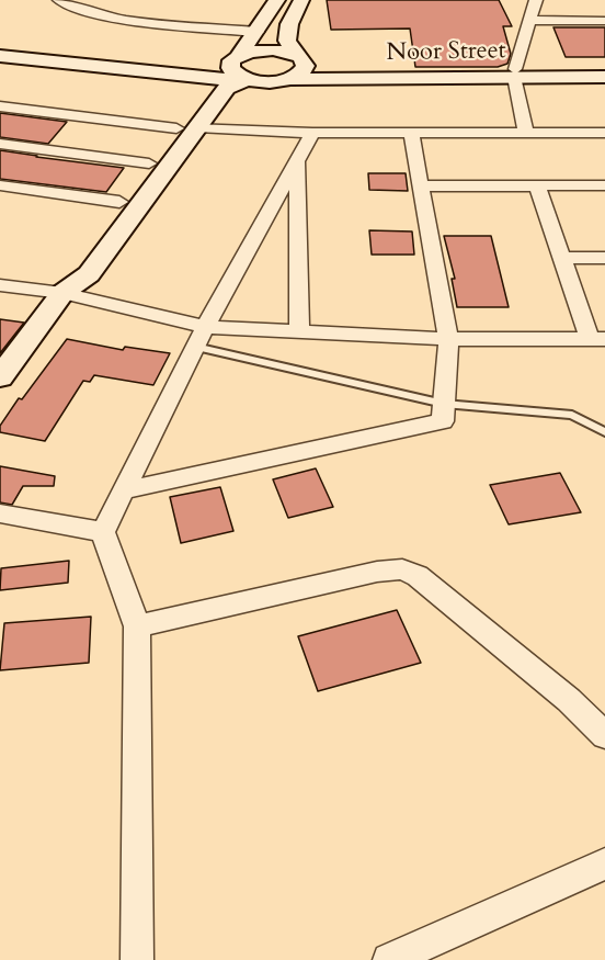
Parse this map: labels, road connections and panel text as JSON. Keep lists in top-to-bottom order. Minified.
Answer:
{"streets":{"street":["Noor Street"]}}
